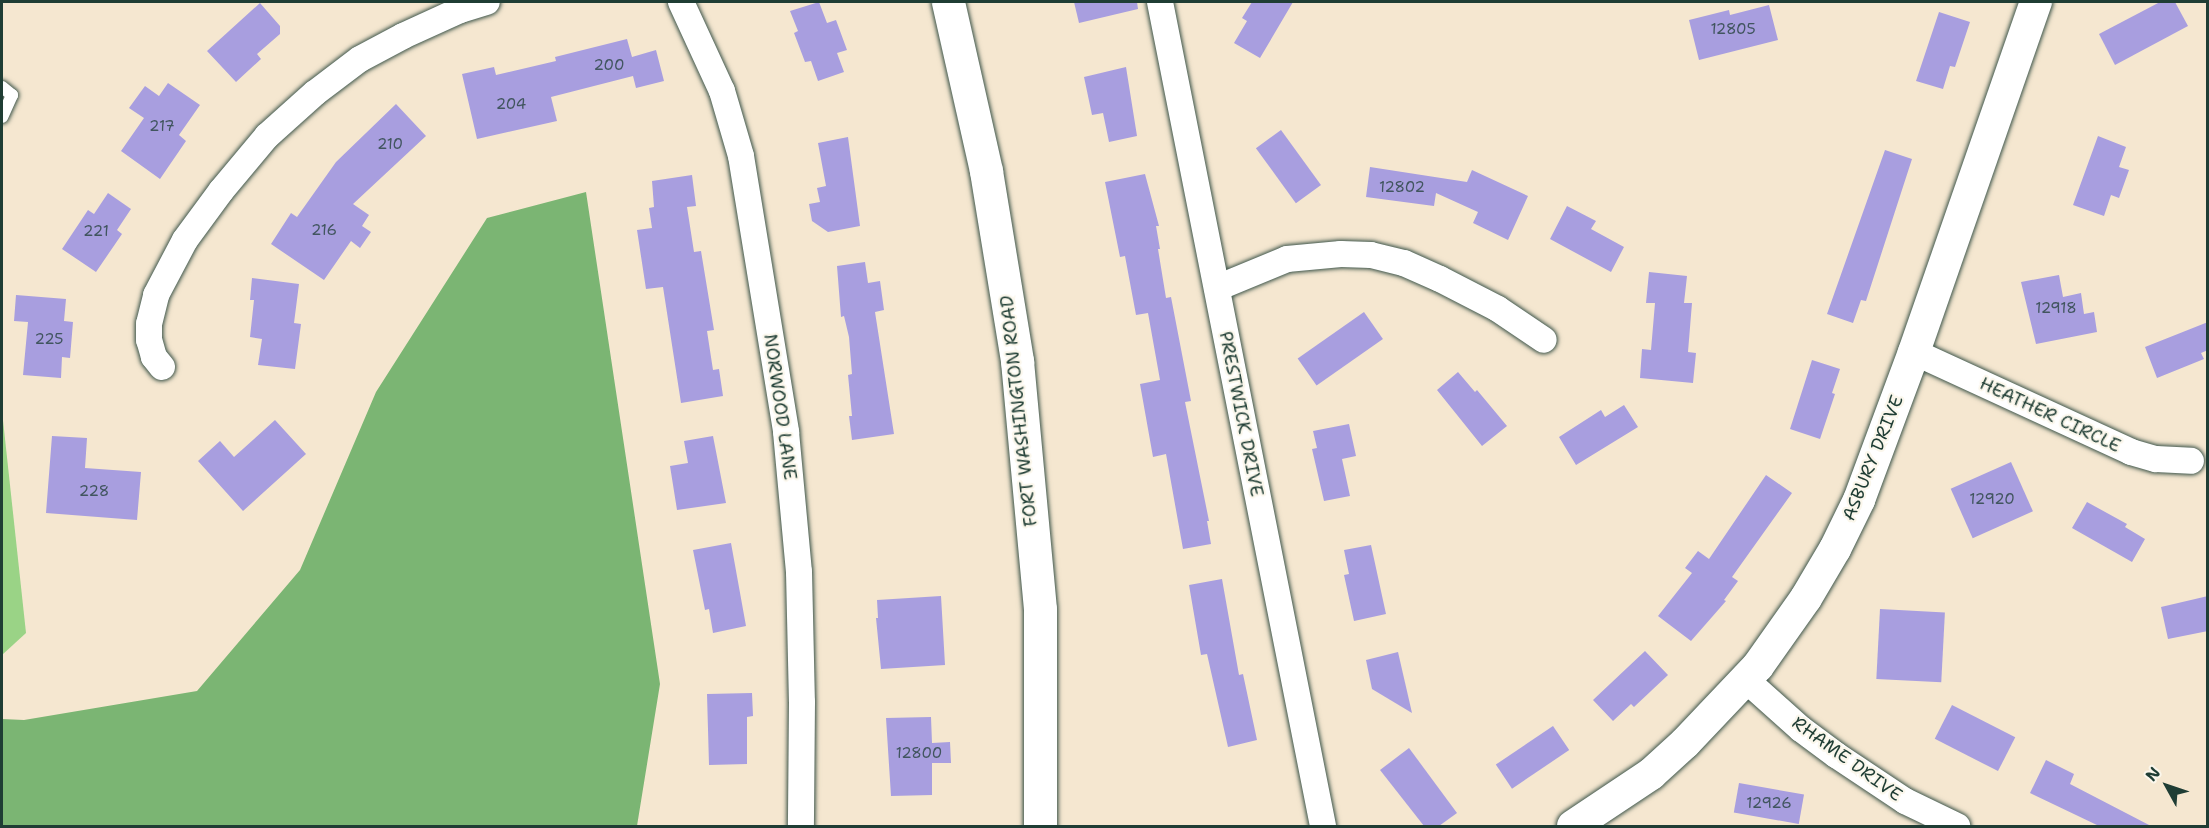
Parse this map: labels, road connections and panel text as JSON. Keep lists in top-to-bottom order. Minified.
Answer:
{"streets":{"main road":["FORT WASHINGTON ROAD"],"street":["NORWOOD LANE","PRESTWICK DRIVE","HEATHER CIRCLE","ASBURY DRIVE","RHAME DRIVE"]},"crossings":[["HEATHER CIRCLE","ASBURY DRIVE"],["ASBURY DRIVE","RHAME DRIVE"]],"house_numbers":["12805","200","204","217","210","12802","216","221","12918","225","228","12920","12800","12926"],"north":"top left"}
